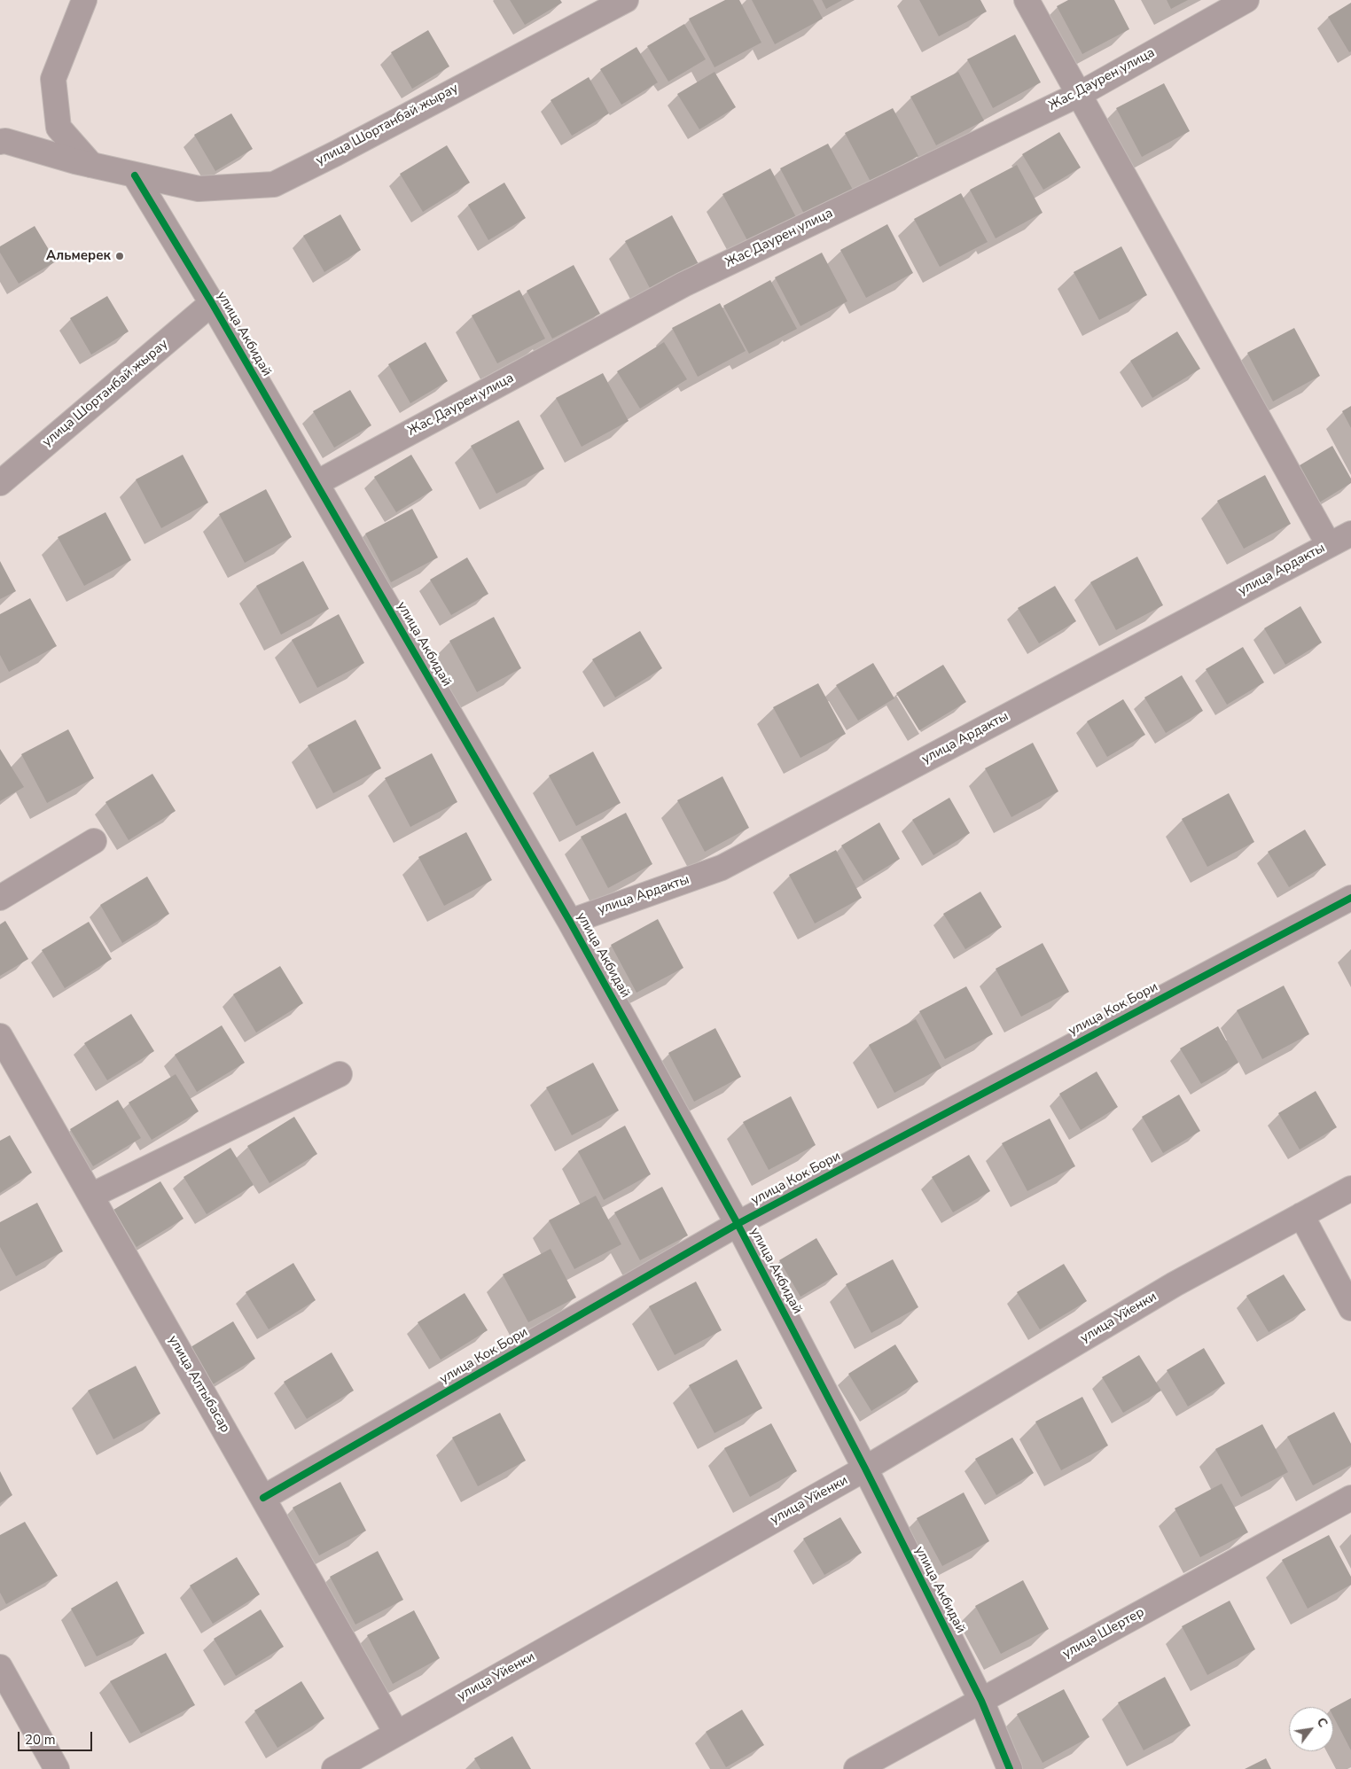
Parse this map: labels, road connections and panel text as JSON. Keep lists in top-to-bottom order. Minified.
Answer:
{"streets":{"street":["Жас Даурен улица","улица Шортанбай жырау","улица Акбидай","улица Ардакты","улица Кок Бори","улица Уйенки","улица Алтыбасар","улица Шертер"]},"crossings":[["Жас Даурен улица","улица Акбидай"],["улица Шортанбай жырау","улица Акбидай"],["улица Акбидай","улица Ардакты"],["улица Акбидай","улица Кок Бори"],["улица Акбидай","улица Уйенки"],["улица Акбидай","улица Шертер"],["улица Кок Бори","улица Алтыбасар"],["улица Уйенки","улица Алтыбасар"]],"places":["Альмерек"],"scale_bar":"20 m","north":"top right"}
